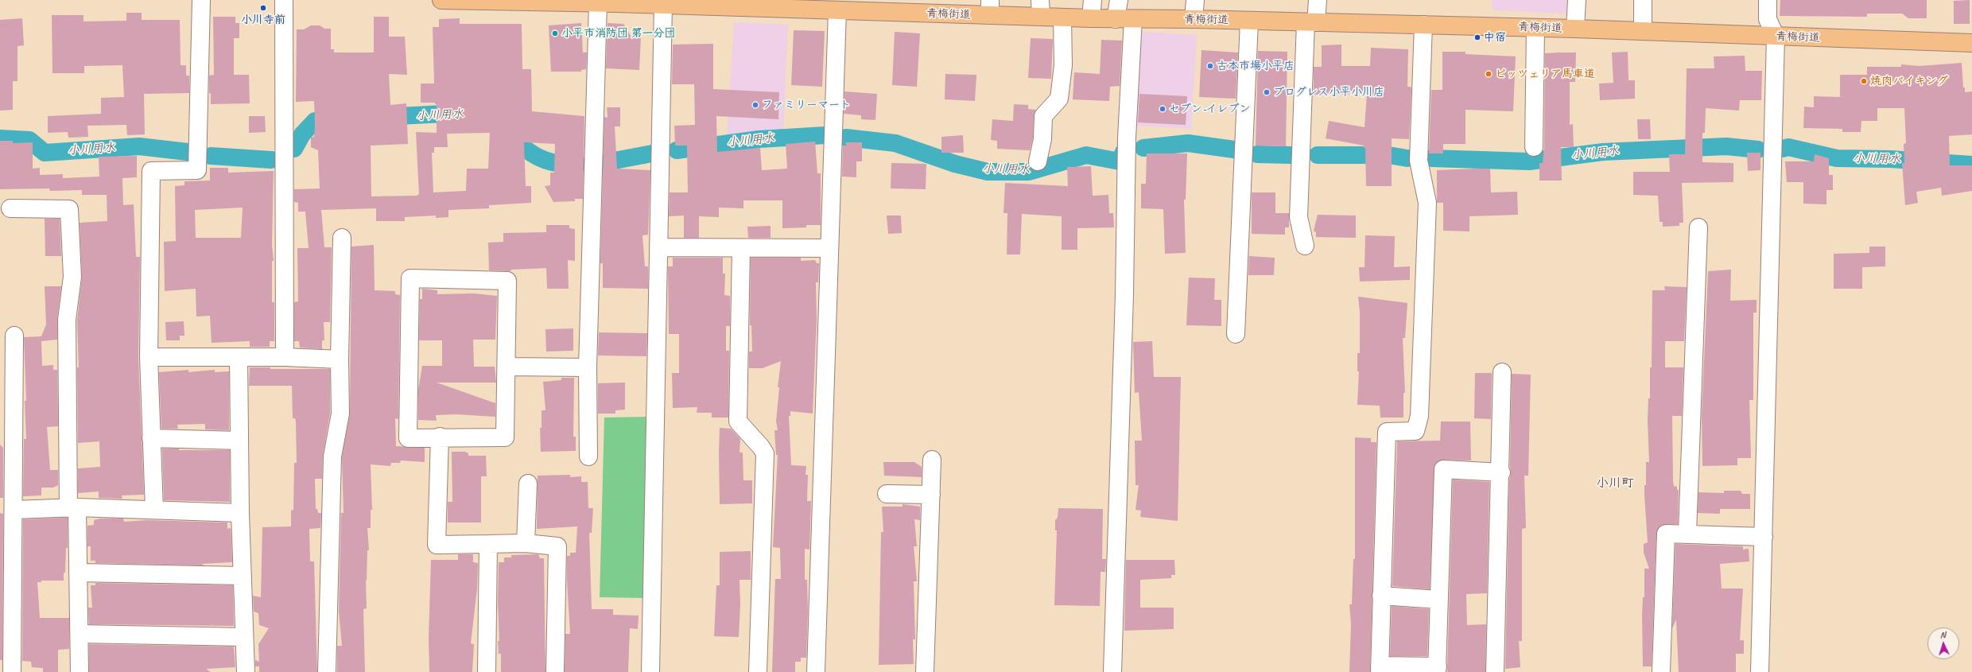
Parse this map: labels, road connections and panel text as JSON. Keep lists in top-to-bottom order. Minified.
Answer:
{"streets":{"main road":["青梅街道"]},"districts":["小川町"],"water":["小川用水"],"places":["小川寺前","小平市消防団 第一分団","中宿","古本市場小平店","ピッツェリア馬車道","焼肉バイキング","プログレス小平小川店","ファミリーマート","セブン-イレブン"],"north":"top"}
